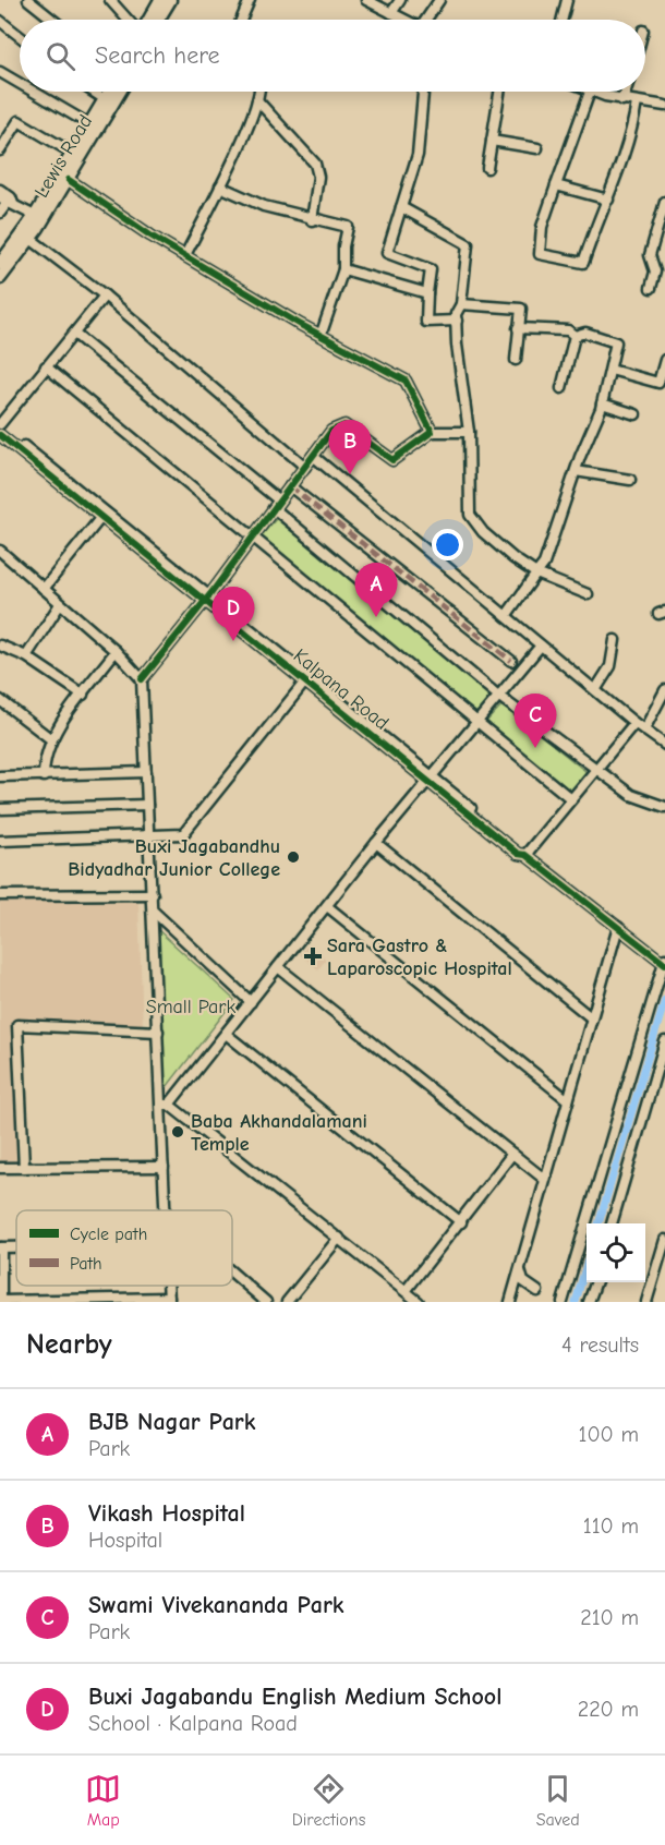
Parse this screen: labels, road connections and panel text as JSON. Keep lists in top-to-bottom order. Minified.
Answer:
{"streets":{"main road":["Lewis Road"],"street":["Kalpana Road"]},"parks":["Small Park"],"places":{"other":["Buxi Jagabandhu Bidyadhar Junior College","Baba Akhandalamani Temple"],"health":["Sara Gastro & Laparoscopic Hospital"]},"legend":["Cycle path","Path"],"page":{"search":"Search here","pins":["B","A","D","C"],"heading":["Nearby","4 results"],"list":[{"mark":"A","name":"BJB Nagar Park","note":"Park","value":"100 m"},{"mark":"B","name":"Vikash Hospital","note":"Hospital","value":"110 m"},{"mark":"C","name":"Swami Vivekananda Park","note":"Park","value":"210 m"},{"mark":"D","name":"Buxi Jagabandu English Medium School","note":"School · Kalpana Road","value":"220 m"}],"nav":["Map","Directions","Saved"]}}
